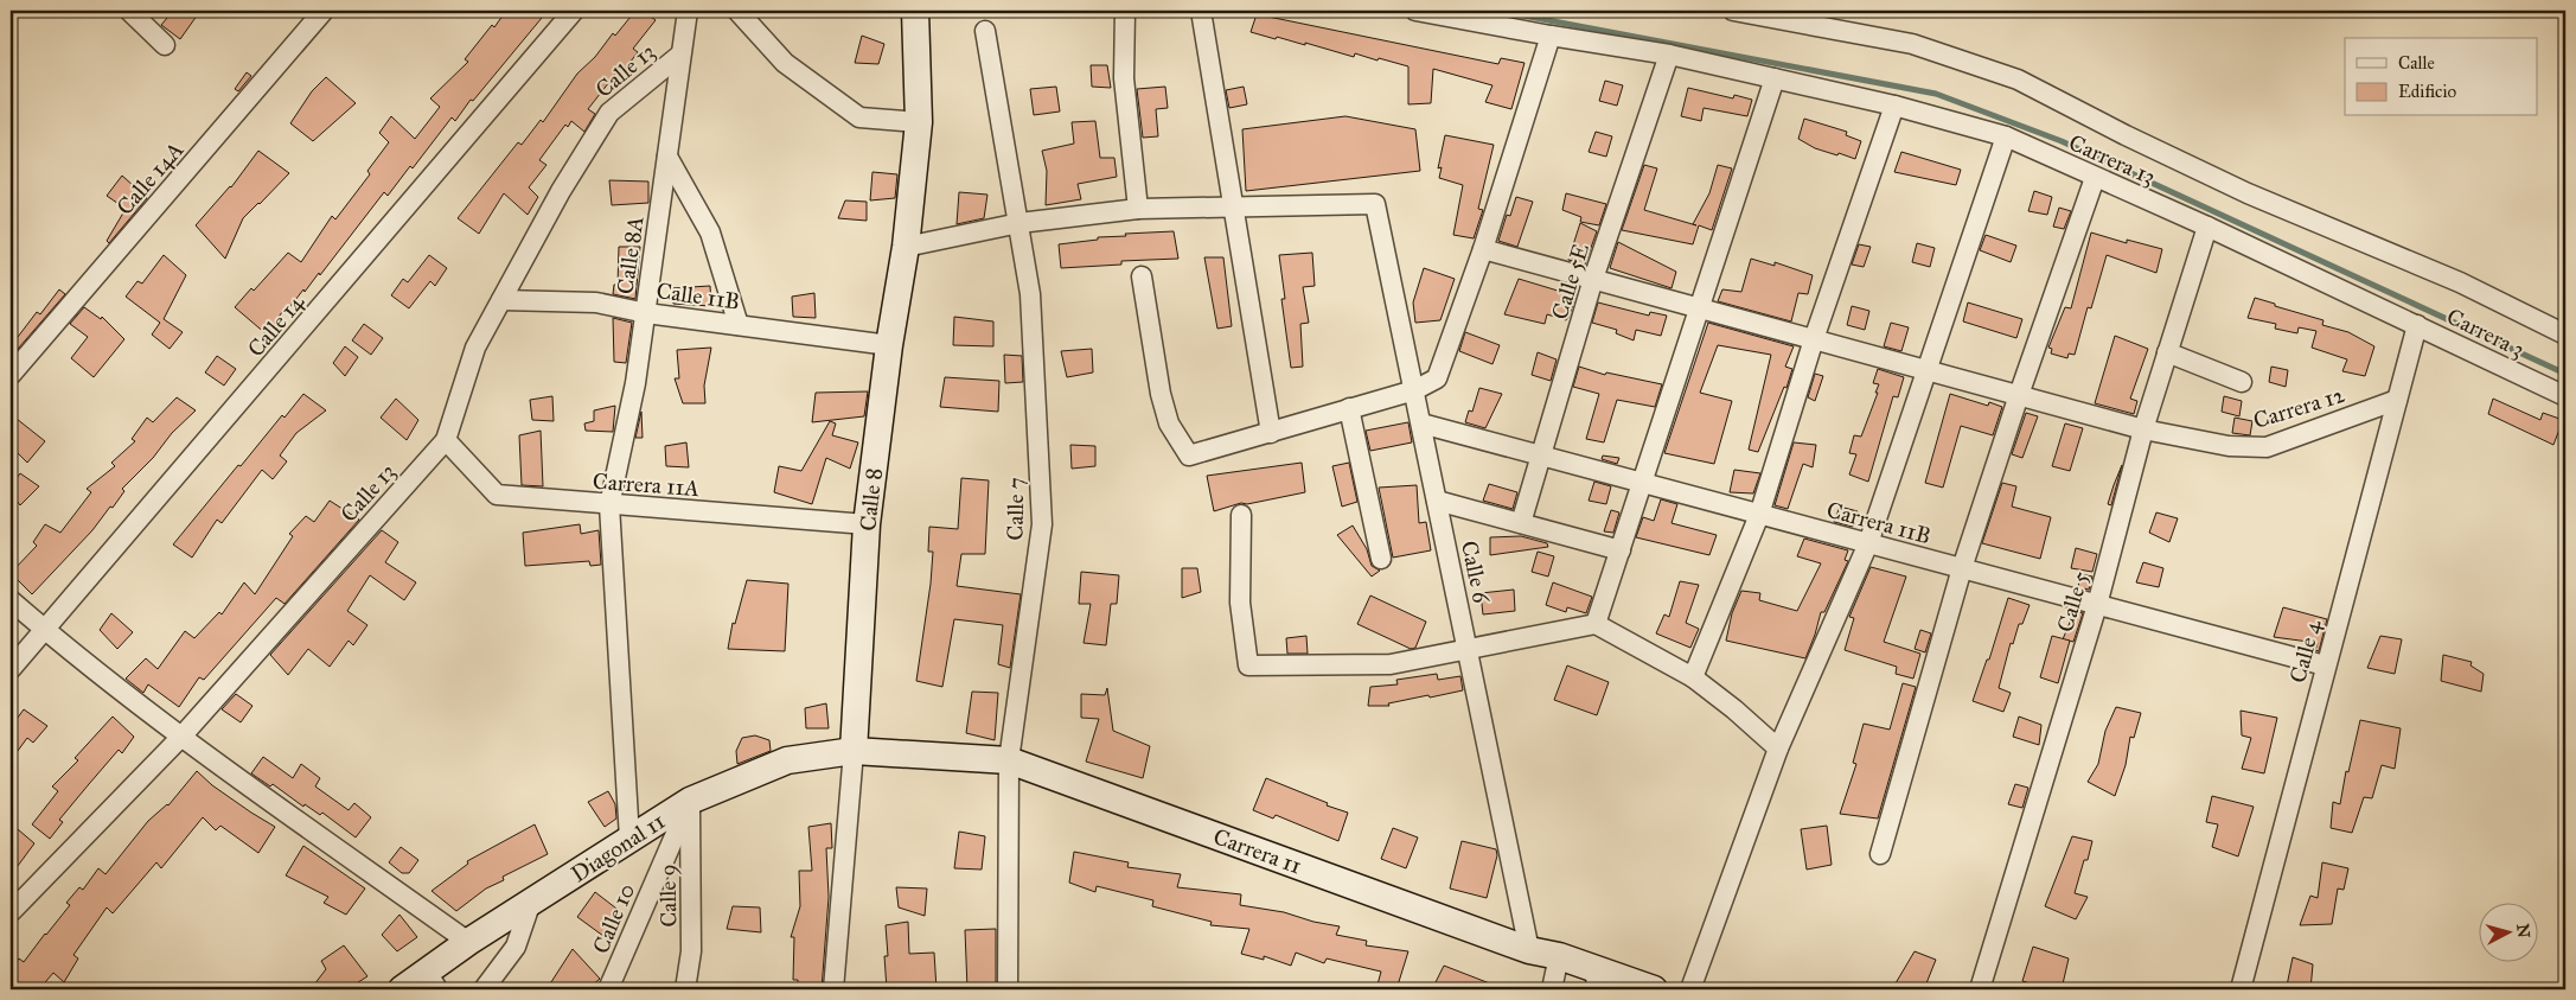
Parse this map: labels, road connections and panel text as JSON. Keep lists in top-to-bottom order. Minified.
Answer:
{"streets":{"street":["Calle 13","Carrera 13","Calle 14A","Calle 8A","Calle 5E","Calle 11B","Calle 14","Carrera 3","Carrera 12","Carrera 11A","Calle 8","Calle 7","Carrera 11B","Calle 6","Calle 5","Calle 4","Diagonal 11","Carrera 11","Calle 9","Calle 10"]},"crossings":[["Calle 13","Calle 8A"],["Calle 13","Calle 11B"],["Calle 13","Carrera 11A"],["Carrera 13","Calle 5E"],["Carrera 13","Carrera 3"],["Carrera 13","Calle 5"],["Carrera 13","Calle 4"],["Calle 8A","Calle 11B"],["Calle 8A","Carrera 11A"],["Calle 8A","Diagonal 11"],["Calle 5E","Carrera 12"],["Calle 5E","Carrera 11B"],["Calle 11B","Calle 8"],["Carrera 3","Calle 4"],["Carrera 12","Calle 5"],["Carrera 12","Calle 4"],["Carrera 11A","Calle 8"],["Calle 8","Diagonal 11"],["Calle 8","Carrera 11"],["Calle 7","Carrera 11"],["Carrera 11B","Calle 6"],["Carrera 11B","Calle 5"],["Carrera 11B","Calle 4"],["Calle 6","Carrera 11"],["Diagonal 11","Carrera 11"],["Diagonal 11","Calle 9"],["Diagonal 11","Calle 10"],["Calle 9","Calle 10"]],"legend":["Calle","Edificio"],"north":"right"}
